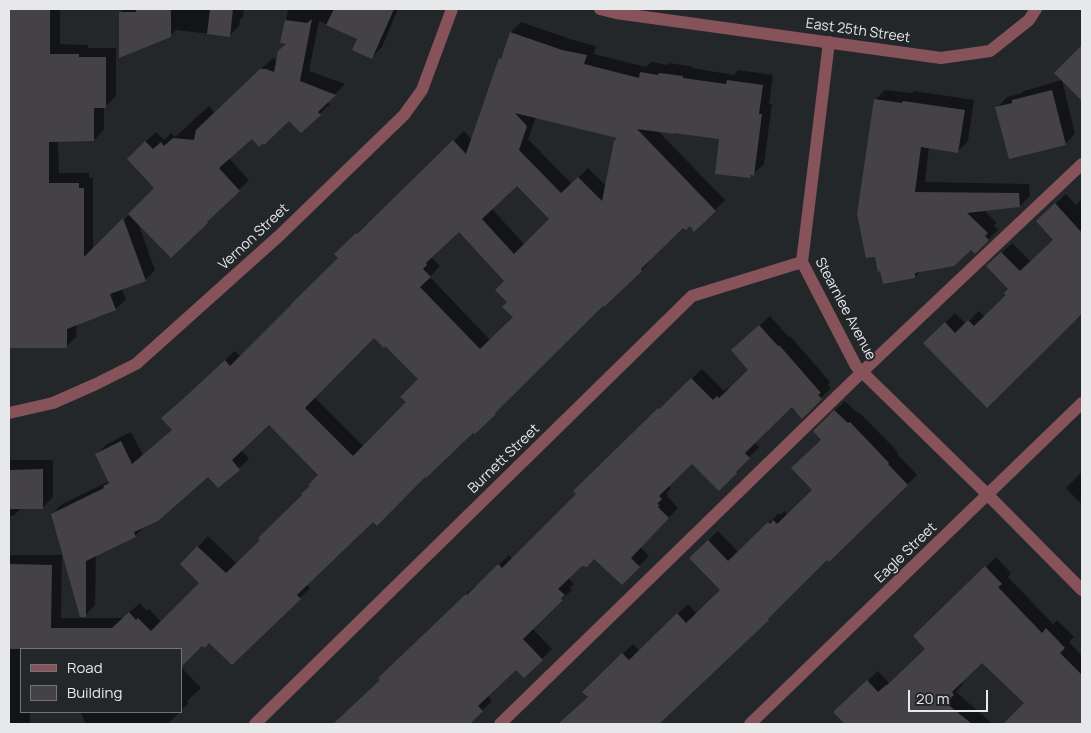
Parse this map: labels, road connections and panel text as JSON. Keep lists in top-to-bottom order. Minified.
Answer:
{"streets":{"street":["East 25th Street","Vernon Street","Stearnlee Avenue","Burnett Street","Eagle Street"]},"crossings":[["East 25th Street","Stearnlee Avenue"],["Stearnlee Avenue","Burnett Street"],["Stearnlee Avenue","Eagle Street"]],"legend":["Road","Building"],"scale_bar":"20 m"}
